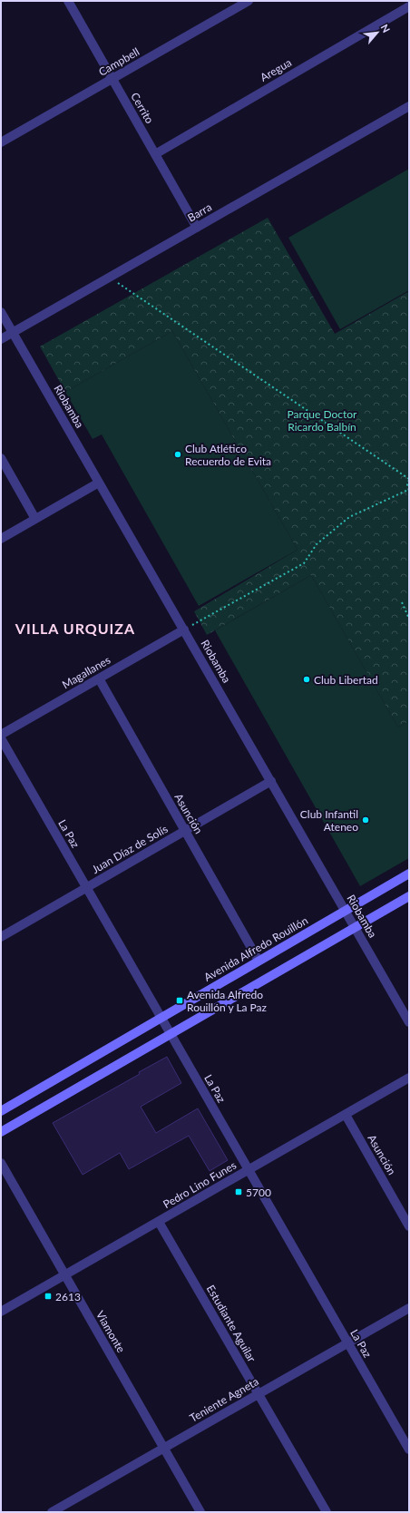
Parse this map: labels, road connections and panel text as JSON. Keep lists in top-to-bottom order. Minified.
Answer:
{"streets":{"street":["Campbell","Aregua","Cerrito","Barra","Riobamba","Magallanes","Asunción","La Paz","Juan Díaz de Solís","Avenida Alfredo Rouillón","Pedro Lino Funes","Estudiante Aguilar","Viamonte","Teniente Agneta"]},"crossings":[["Campbell","Cerrito"],["Aregua","Cerrito"],["Cerrito","Barra"],["Barra","Riobamba"],["Riobamba","Magallanes"],["Riobamba","Juan Díaz de Solís"],["Riobamba","Avenida Alfredo Rouillón"],["Magallanes","Asunción"],["Asunción","Juan Díaz de Solís"],["Asunción","Avenida Alfredo Rouillón"],["Asunción","Pedro Lino Funes"],["La Paz","Juan Díaz de Solís"],["La Paz","Avenida Alfredo Rouillón"],["La Paz","Pedro Lino Funes"],["La Paz","Teniente Agneta"],["Pedro Lino Funes","Estudiante Aguilar"],["Pedro Lino Funes","Viamonte"],["Estudiante Aguilar","Teniente Agneta"],["Viamonte","Teniente Agneta"]],"districts":["VILLA URQUIZA"],"parks":["Parque Doctor Ricardo Balbín"],"places":{"other":["Club Atlético Recuerdo de Evita","Club Libertad","Club Infantil Ateneo"],"transit":["Avenida Alfredo Rouillón y La Paz","5700","2613"]},"north":"top right"}
